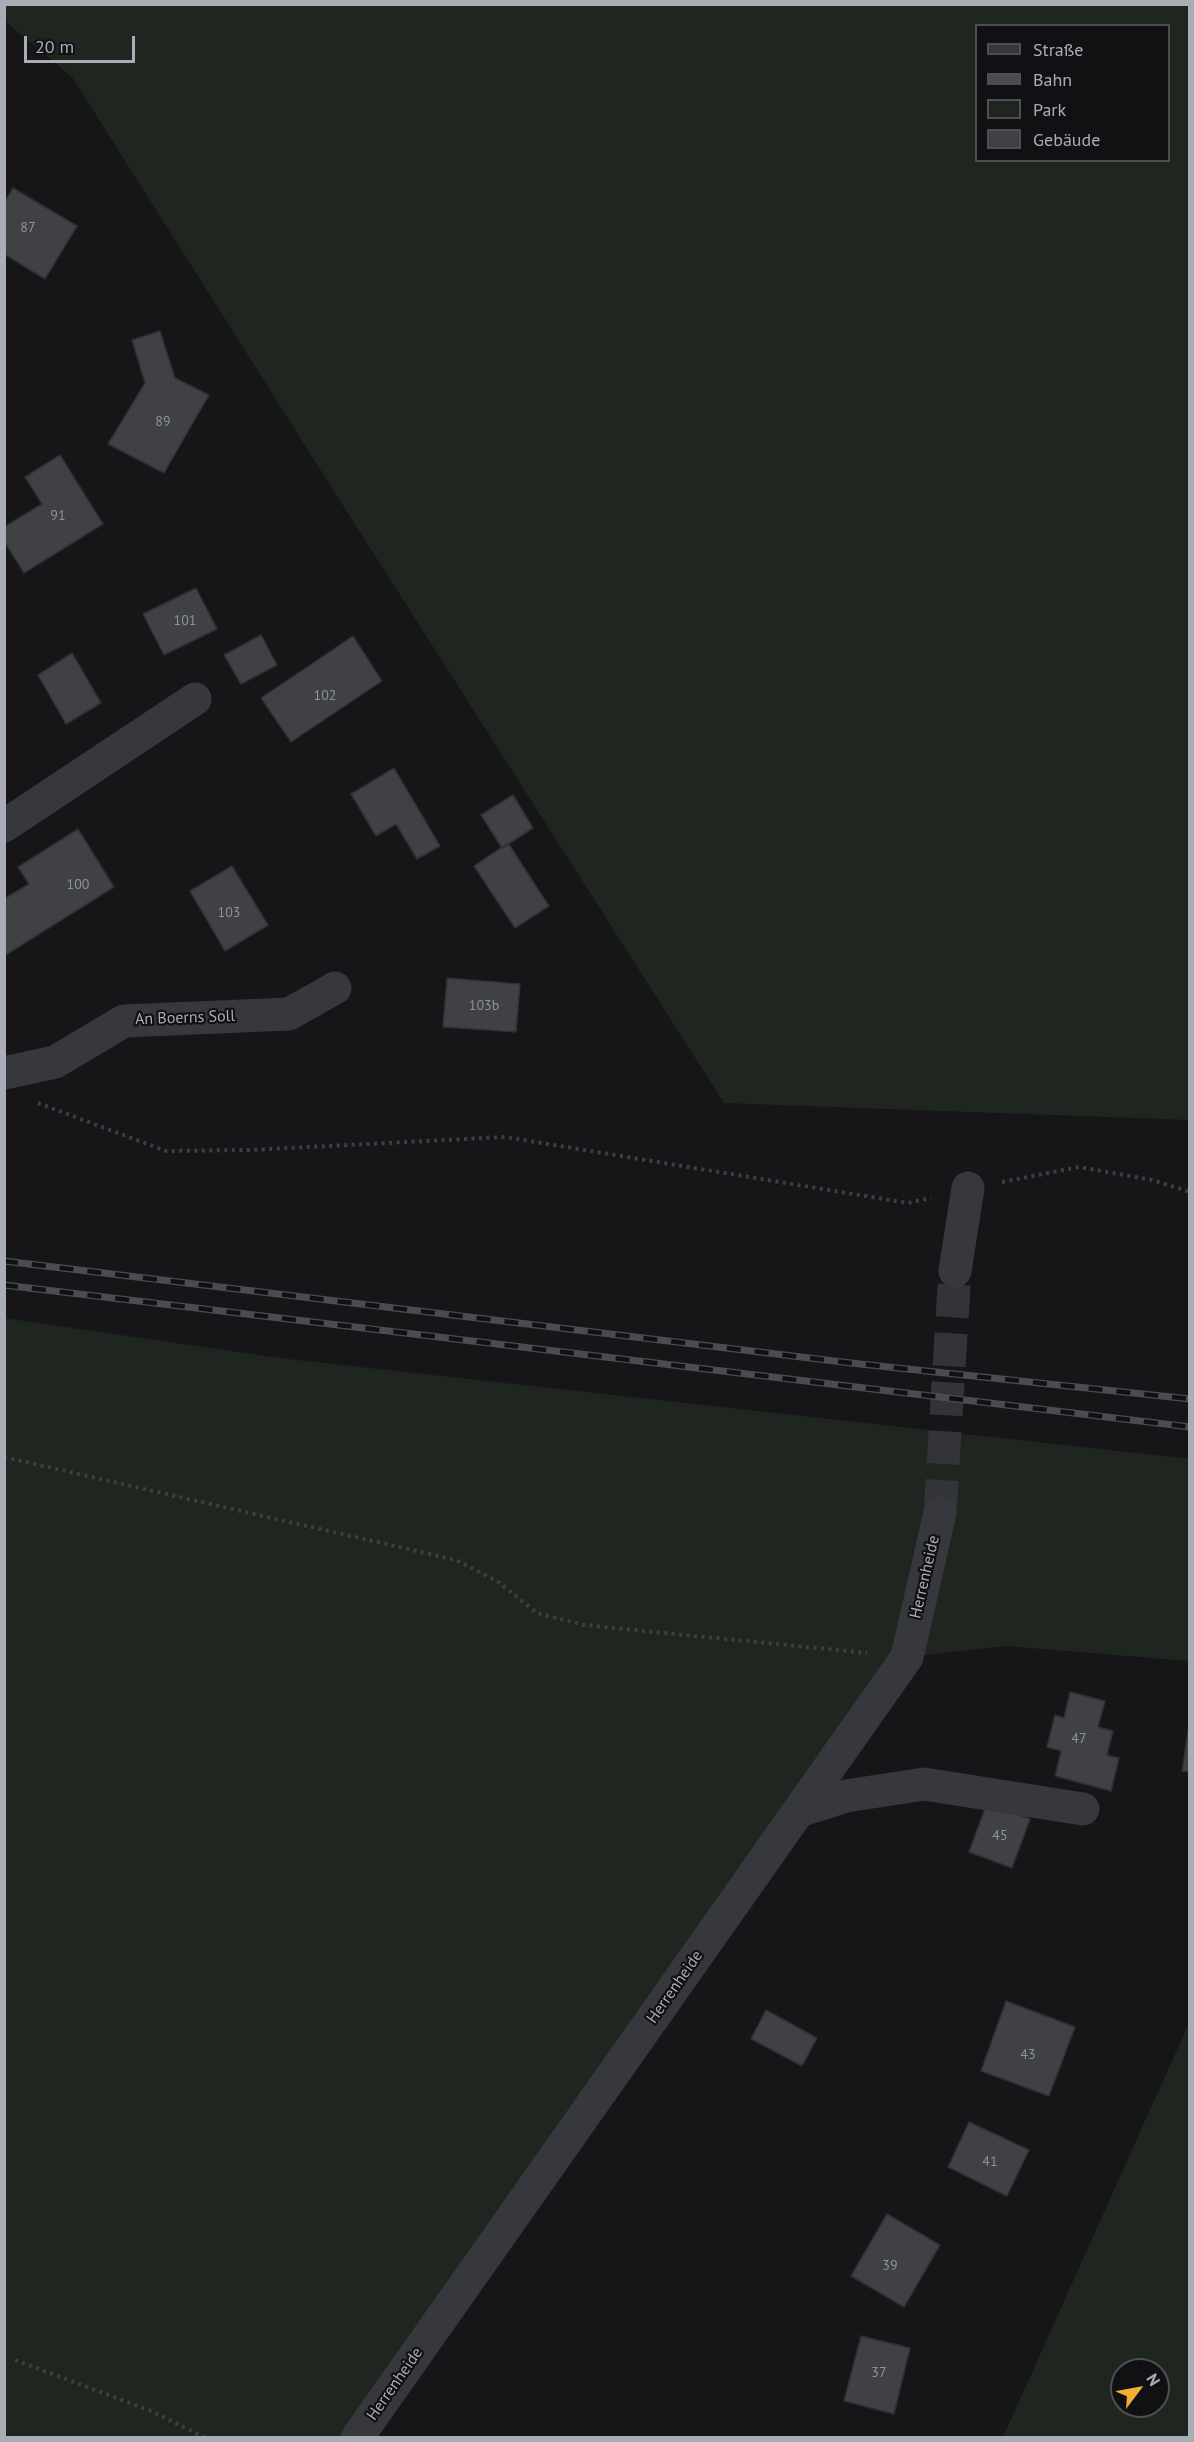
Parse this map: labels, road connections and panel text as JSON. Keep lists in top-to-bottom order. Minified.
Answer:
{"streets":{"street":["An Boerns Soll","Herrenheide"]},"house_numbers":["87","89","91","101","102","100","103","103b","47","45","43","41","39","37"],"legend":["Straße","Bahn","Park","Gebäude"],"scale_bar":"20 m","north":"top right"}
